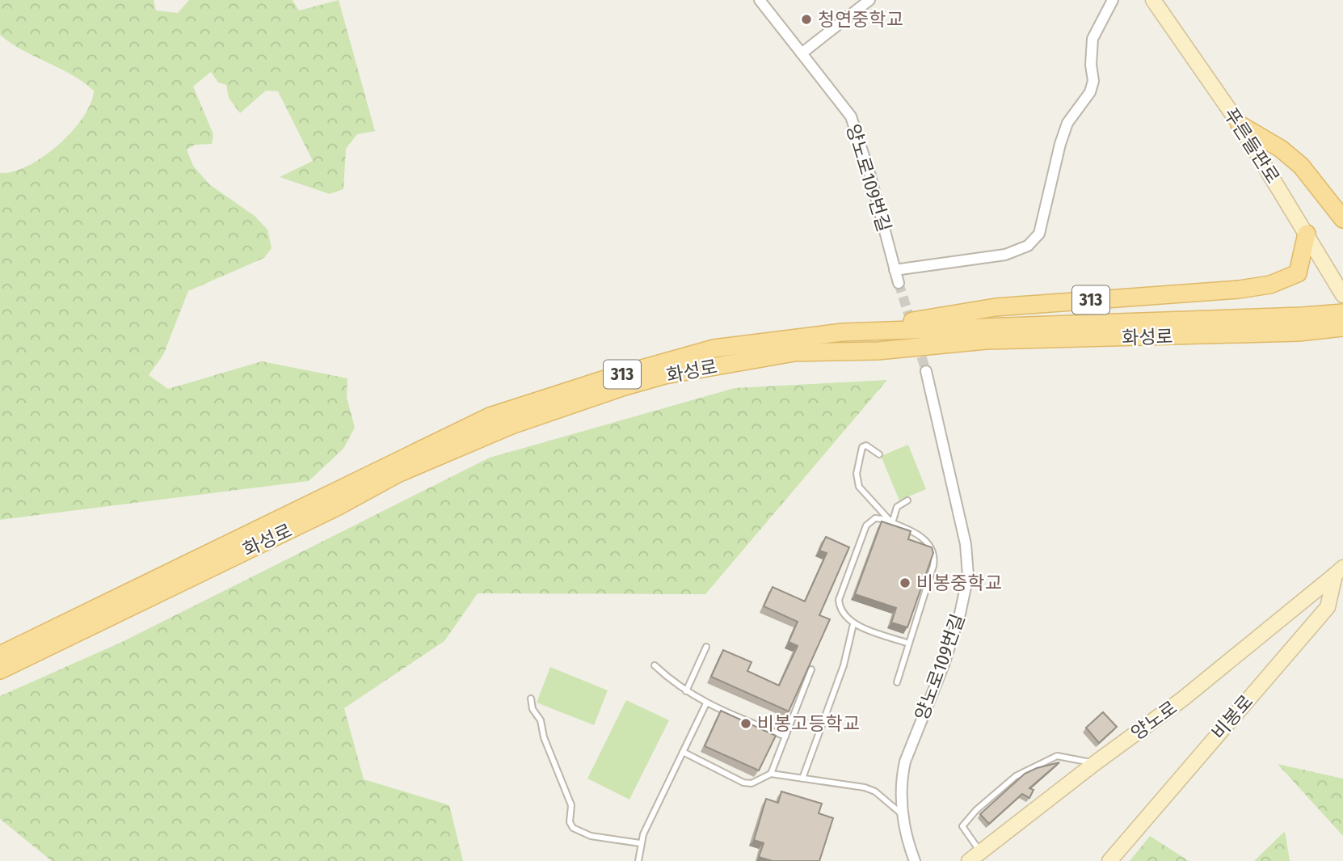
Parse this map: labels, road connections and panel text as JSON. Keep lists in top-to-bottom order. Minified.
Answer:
{"streets":{"main road":["313","화성로"],"street":["푸른들판로","양노로109번길","비봉로","양노로"]},"crossings":[["푸른들판로","313"],["313","화성로"],["비봉로","양노로"]],"places":["청연중학교","비봉중학교","비봉고등학교"]}
